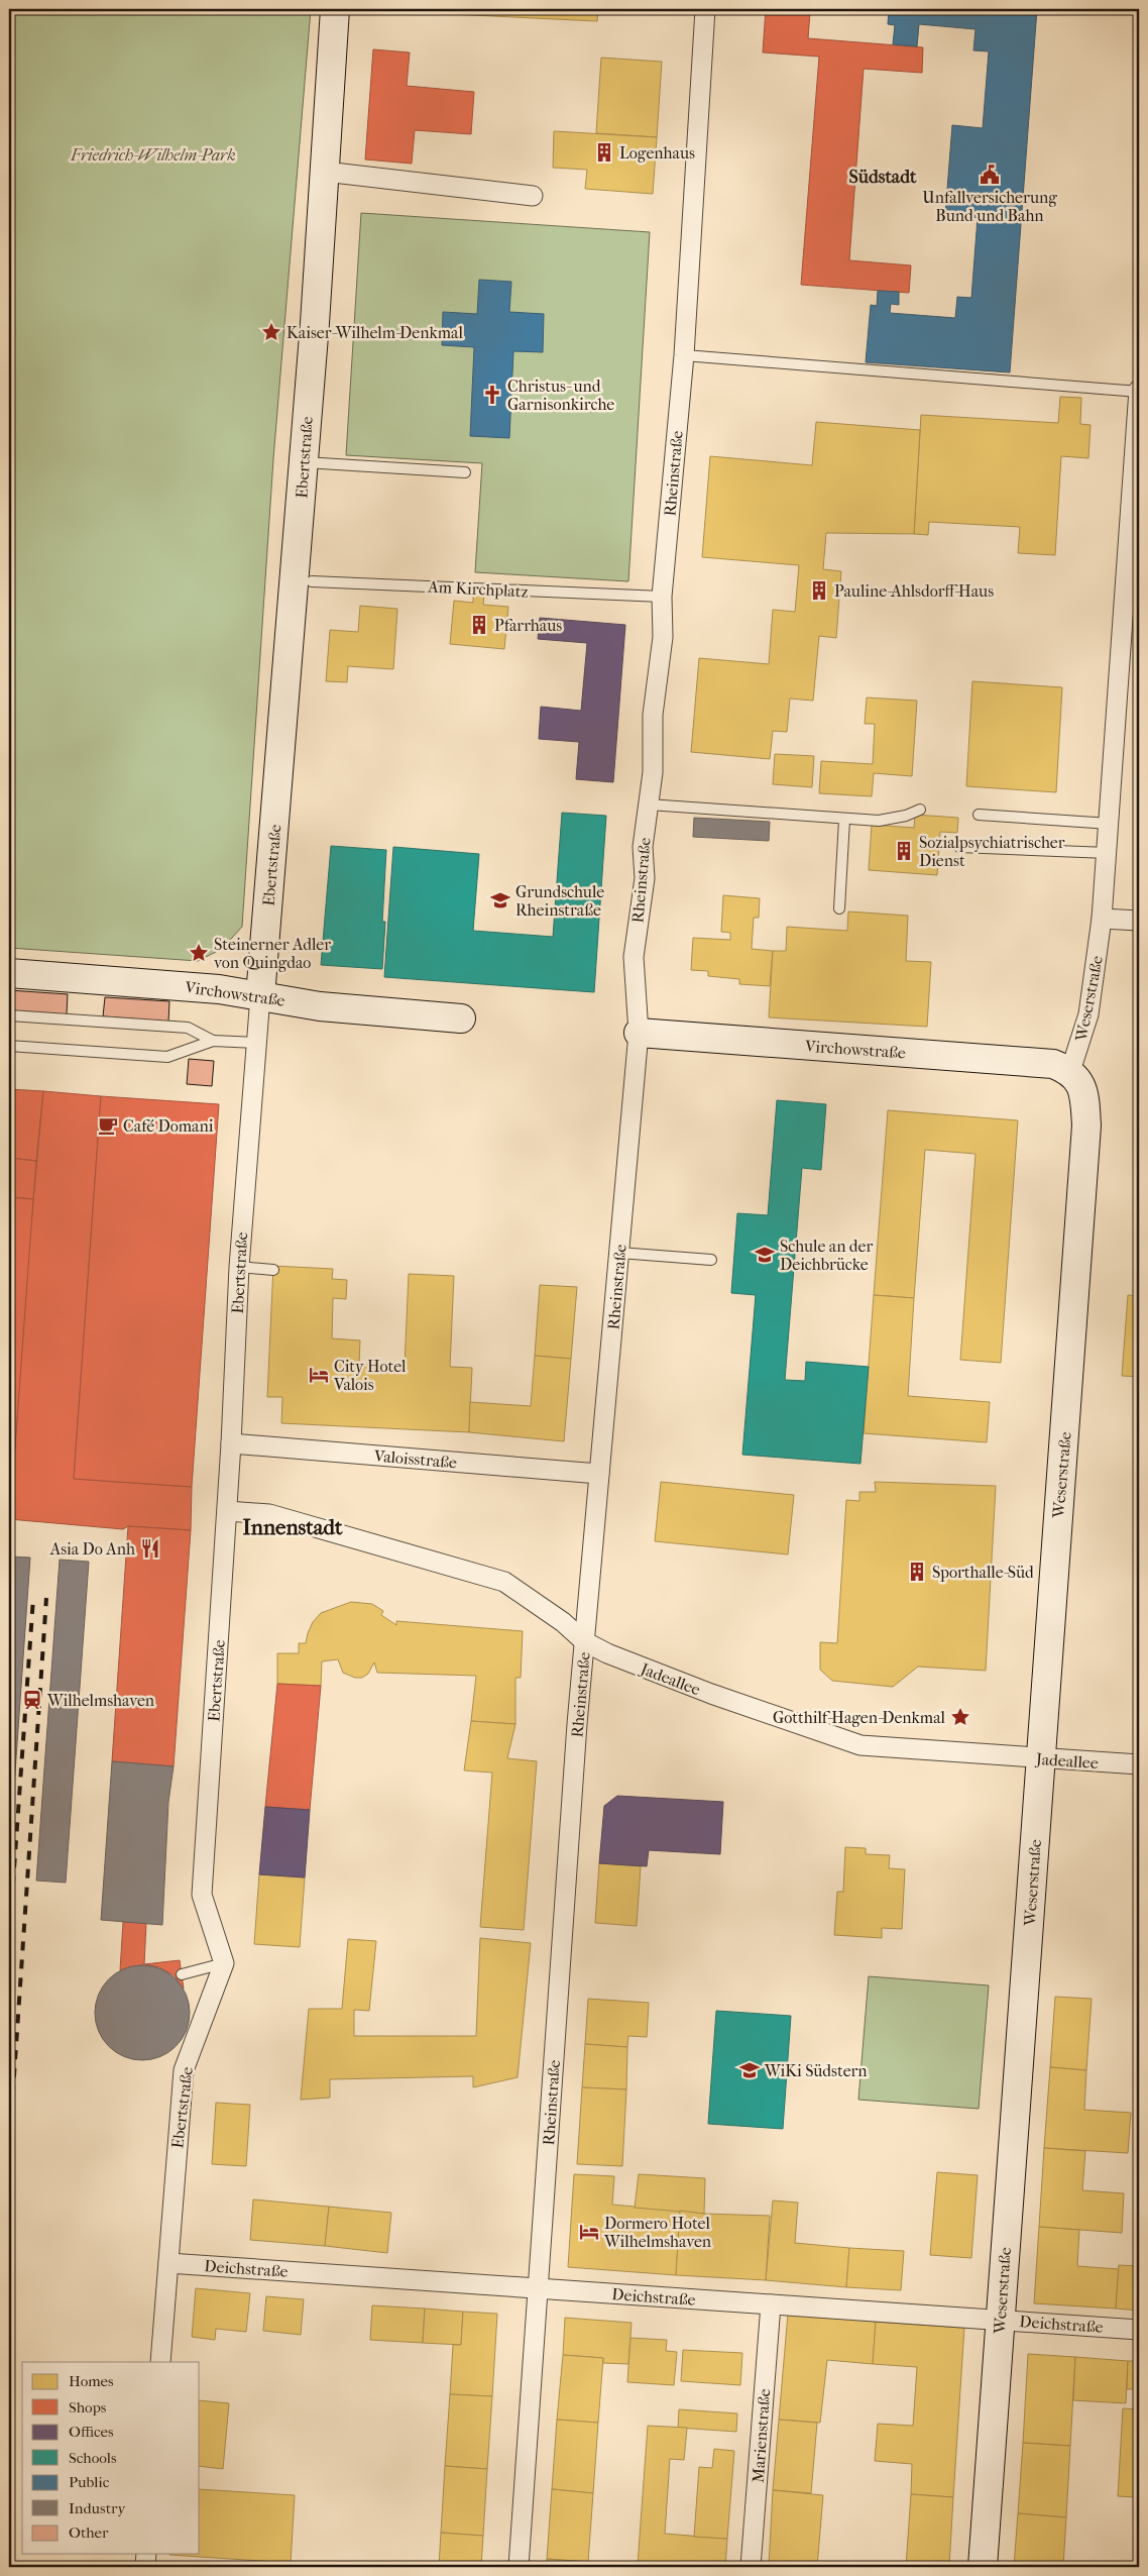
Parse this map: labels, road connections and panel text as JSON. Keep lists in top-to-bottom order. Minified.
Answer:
{"streets":{"street":["Ebertstraße","Rheinstraße","Virchowstraße","Weserstraße","Valoisstraße","Jadeallee","Deichstraße","Marienstraße"],"lane":["Am Kirchplatz"]},"crossings":[["Ebertstraße","Am Kirchplatz"],["Ebertstraße","Virchowstraße"],["Ebertstraße","Valoisstraße"],["Ebertstraße","Jadeallee"],["Ebertstraße","Deichstraße"],["Rheinstraße","Am Kirchplatz"],["Rheinstraße","Virchowstraße"],["Rheinstraße","Valoisstraße"],["Rheinstraße","Jadeallee"],["Rheinstraße","Deichstraße"],["Virchowstraße","Weserstraße"],["Weserstraße","Jadeallee"],["Weserstraße","Deichstraße"],["Deichstraße","Marienstraße"]],"districts":["Südstadt","Innenstadt"],"parks":["Friedrich-Wilhelm-Park"],"places":{"building":["Logenhaus","Pauline-Ahlsdorff-Haus","Pfarrhaus","Sozialpsychiatrischer Dienst","Sporthalle-Süd"],"public building":["Unfallversicherung Bund und Bahn"],"place":["Kaiser-Wilhelm-Denkmal","Steinerner Adler von Quingdao","Gotthilf-Hagen-Denkmal"],"church":["Christus- und Garnisonkirche"],"school or university":["Grundschule Rheinstraße","Schule an der Deichbrücke","WiKi Südstern"],"cafe":["Café Domani"],"hotel":["City Hotel Valois","Dormero Hotel Wilhelmshaven"],"restaurant":["Asia Do Anh"],"station":["Wilhelmshaven"]},"legend":["Homes","Shops","Offices","Schools","Public","Industry","Other"]}
